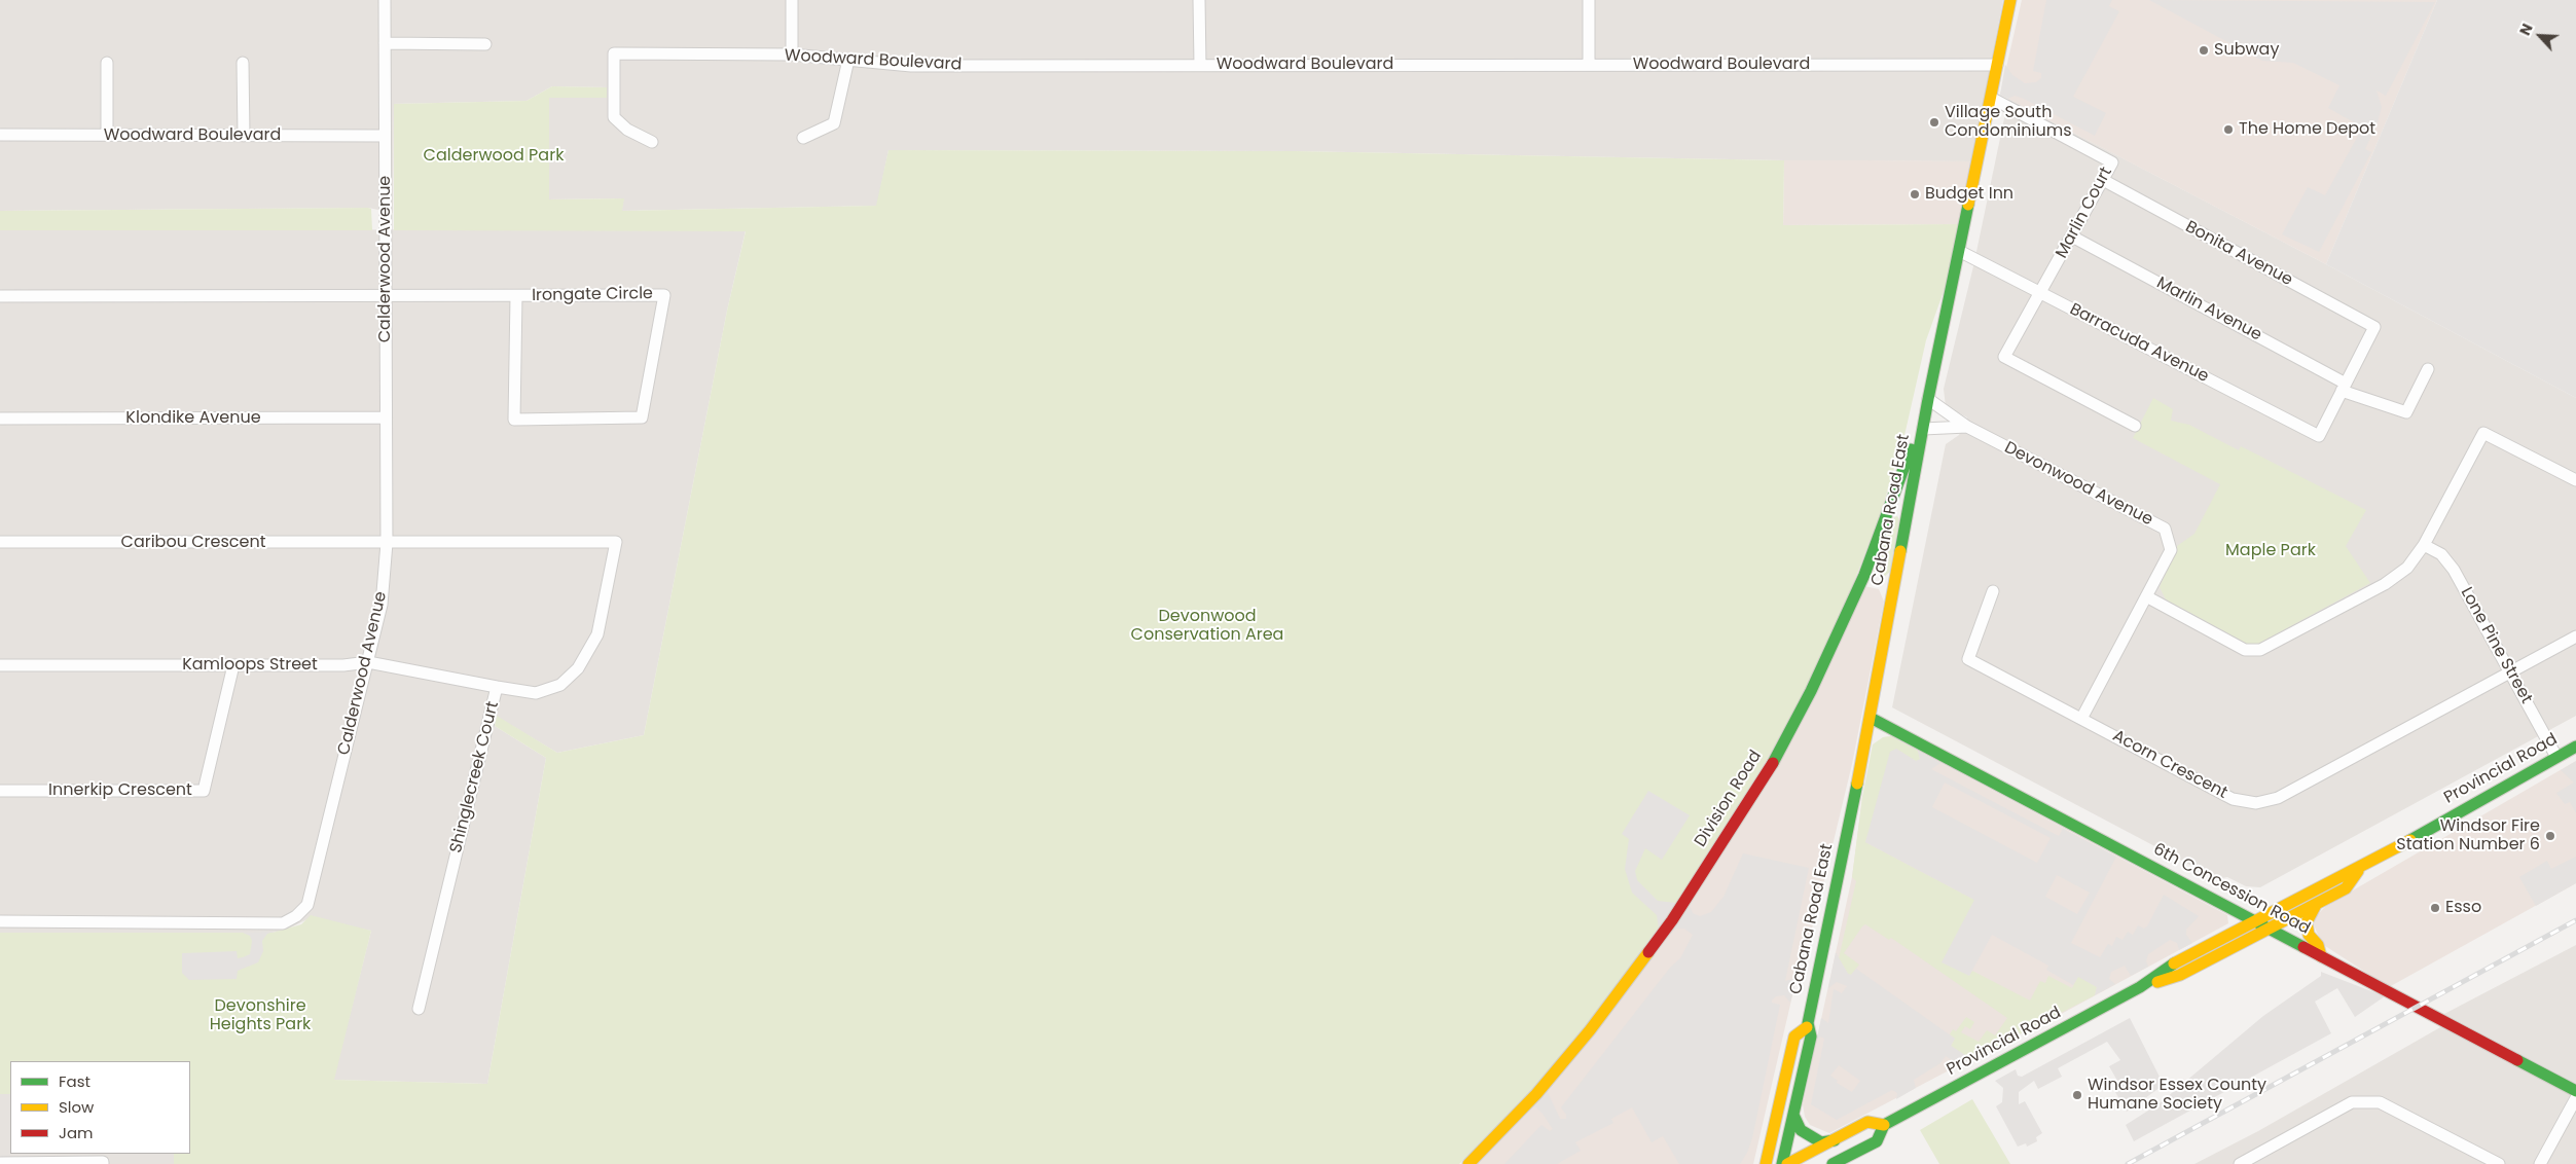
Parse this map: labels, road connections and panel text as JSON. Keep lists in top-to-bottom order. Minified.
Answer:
{"streets":{"main road":["Cabana Road East","Provincial Road","Division Road","6th Concession Road"],"street":["Woodward Boulevard","Marlin Court","Bonita Avenue","Calderwood Avenue","Irongate Circle","Marlin Avenue","Barracuda Avenue","Klondike Avenue","Devonwood Avenue","Caribou Crescent","Lone Pine Street","Kamloops Street","Acorn Crescent","Shinglecreek Court","Innerkip Crescent"]},"crossings":[["Woodward Boulevard","Calderwood Avenue"],["Woodward Boulevard","Cabana Road East"],["Marlin Court","Bonita Avenue"],["Marlin Court","Marlin Avenue"],["Marlin Court","Barracuda Avenue"],["Marlin Court","Cabana Road East"],["Bonita Avenue","Marlin Avenue"],["Bonita Avenue","Barracuda Avenue"],["Calderwood Avenue","Irongate Circle"],["Calderwood Avenue","Klondike Avenue"],["Calderwood Avenue","Caribou Crescent"],["Calderwood Avenue","Kamloops Street"],["Calderwood Avenue","Shinglecreek Court"],["Marlin Avenue","Barracuda Avenue"],["Barracuda Avenue","Cabana Road East"],["Devonwood Avenue","Cabana Road East"],["Devonwood Avenue","Acorn Crescent"],["Devonwood Avenue","Division Road"],["Cabana Road East","Division Road"],["Cabana Road East","6th Concession Road"],["Caribou Crescent","Shinglecreek Court"],["Lone Pine Street","Acorn Crescent"],["Lone Pine Street","Provincial Road"],["Kamloops Street","Shinglecreek Court"],["Kamloops Street","Innerkip Crescent"],["Provincial Road","6th Concession Road"]],"parks":["Calderwood Park","Maple Park","Devonwood Conservation Area","Devonshire Heights Park"],"places":["Subway","Village South Condominiums","The Home Depot","Budget Inn","Windsor Fire Station Number 6","Esso","Windsor Essex County Humane Society"],"legend":["Fast","Slow","Jam"],"north":"top left"}
